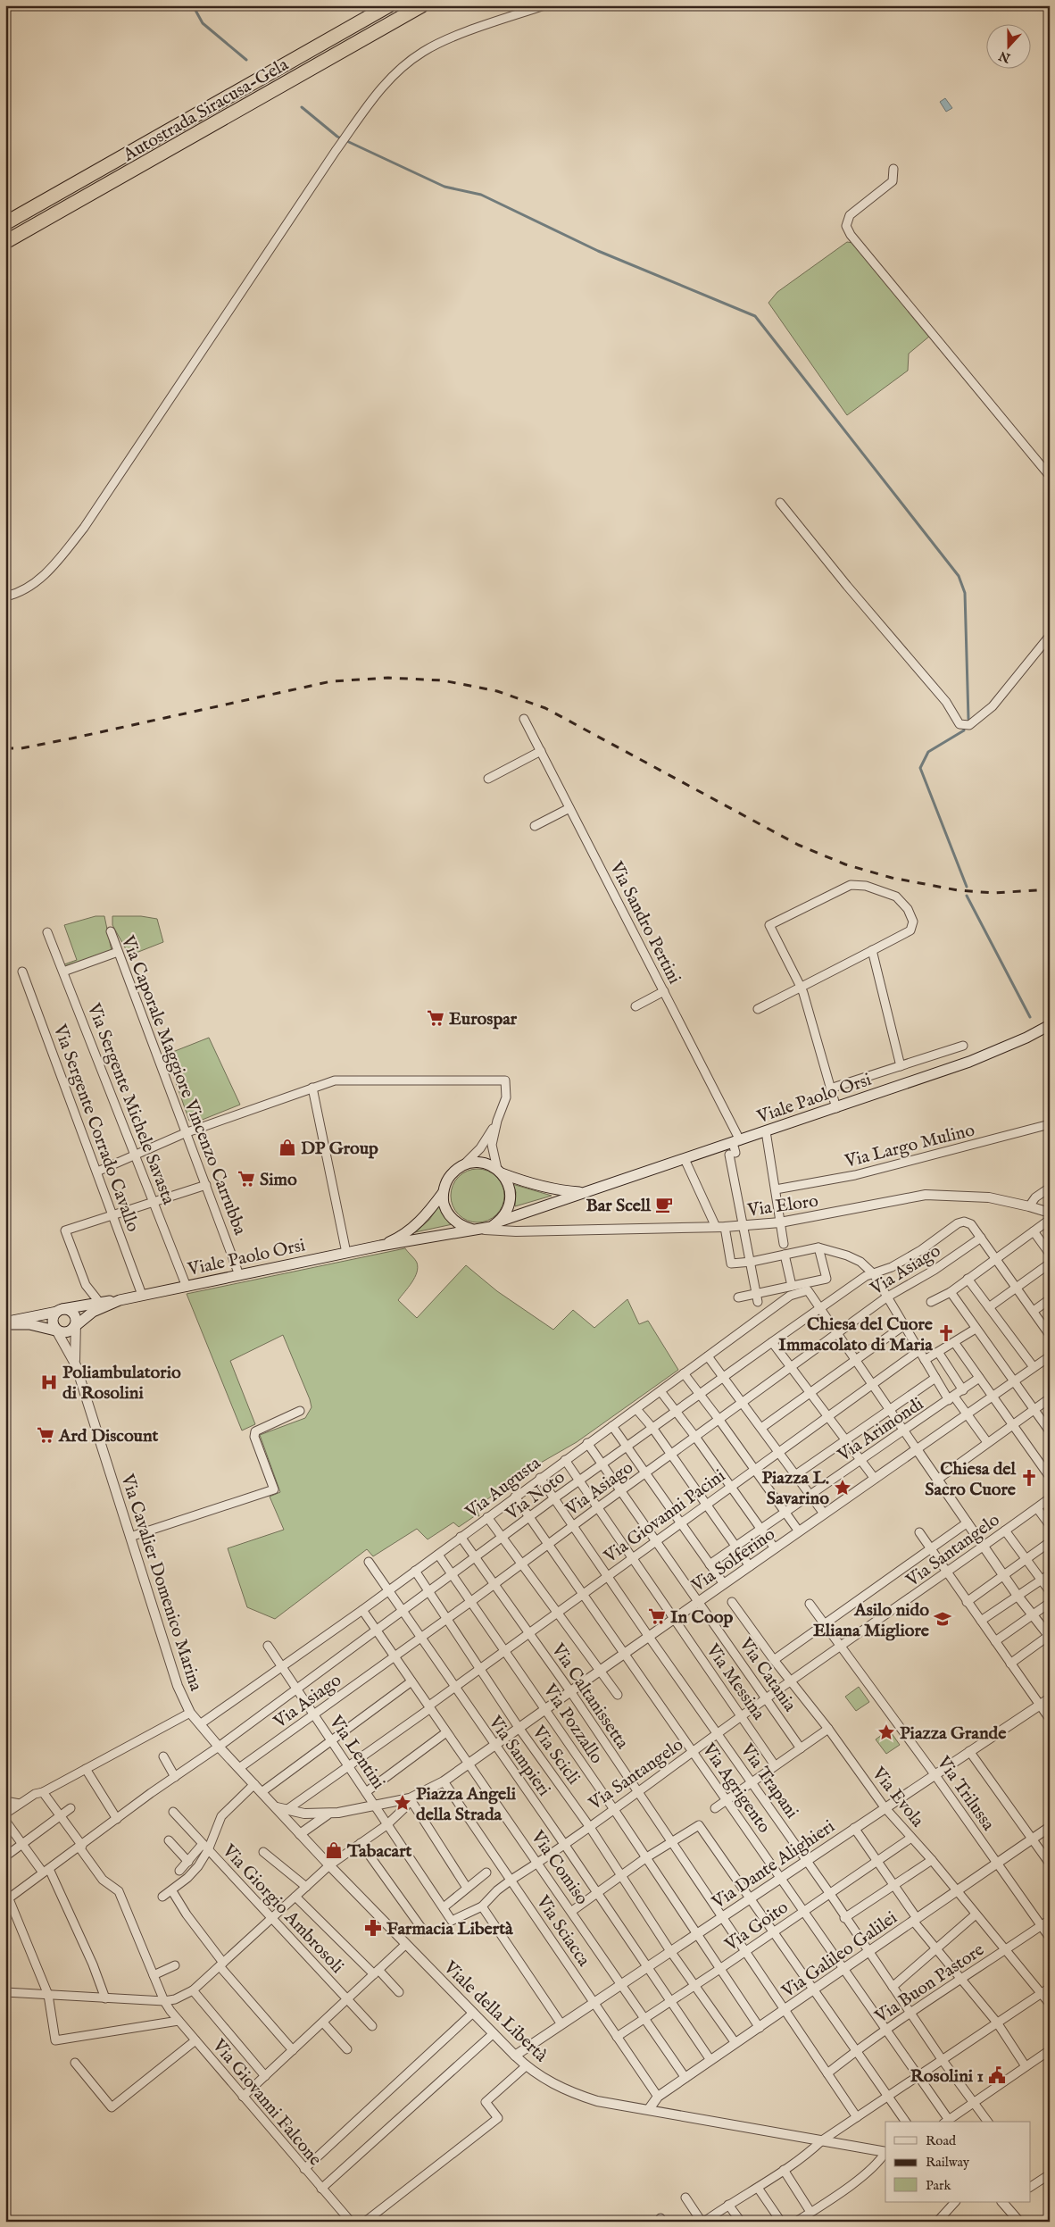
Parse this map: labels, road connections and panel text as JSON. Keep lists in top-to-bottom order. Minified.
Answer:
{"streets":{"highway":["Autostrada Siracusa-Gela"],"main road":["Viale Paolo Orsi"],"street":["Via Sandro Pertini","Via Caporale Maggiore Vincenzo Carrubba","Via Sergente Michele Savasta","Via Sergente Corrado Cavallo","Via Largo Mulino","Via Eloro","Via Asiago","Via Arimondi","Via Augusta","Via Noto","Via Giovanni Pacini","Via Santangelo","Via Solferino","Via Cavalier Domenico Marina","Via Catania","Via Messina","Via Caltanissetta","Via Pozzallo","Via Lentini","Via Scicli","Via Sampieri","Via Trapani","Via Agrigento","Via Trilussa","Via Evola","Via Dante Alighieri","Via Comiso","Via Giorgio Ambrosoli","Via Goito","Via Sciacca","Via Galileo Galilei","Via Buon Pastore","Viale della Libertà","Via Giovanni Falcone"]},"crossings":[["Via Sandro Pertini","Viale Paolo Orsi"],["Via Sandro Pertini","Via Eloro"],["Via Caporale Maggiore Vincenzo Carrubba","Viale Paolo Orsi"],["Viale Paolo Orsi","Via Sergente Michele Savasta"],["Viale Paolo Orsi","Via Sergente Corrado Cavallo"],["Viale Paolo Orsi","Via Eloro"],["Via Asiago","Via Noto"],["Via Asiago","Via Cavalier Domenico Marina"],["Via Asiago","Via Catania"],["Via Asiago","Via Messina"],["Via Asiago","Via Caltanissetta"],["Via Asiago","Via Pozzallo"],["Via Asiago","Via Lentini"],["Via Asiago","Via Scicli"],["Via Asiago","Via Sampieri"],["Via Asiago","Via Trapani"],["Via Asiago","Via Agrigento"],["Via Asiago","Via Comiso"],["Via Augusta","Via Noto"],["Via Augusta","Via Cavalier Domenico Marina"],["Via Augusta","Via Catania"],["Via Augusta","Via Messina"],["Via Augusta","Via Caltanissetta"],["Via Augusta","Via Pozzallo"],["Via Augusta","Via Lentini"],["Via Augusta","Via Scicli"],["Via Augusta","Via Sampieri"],["Via Augusta","Via Trapani"],["Via Augusta","Via Agrigento"],["Via Augusta","Via Comiso"],["Via Noto","Via Cavalier Domenico Marina"],["Via Noto","Via Catania"],["Via Noto","Via Messina"],["Via Noto","Via Caltanissetta"],["Via Noto","Via Pozzallo"],["Via Noto","Via Lentini"],["Via Noto","Via Scicli"],["Via Noto","Via Sampieri"],["Via Noto","Via Trapani"],["Via Noto","Via Agrigento"],["Via Noto","Via Comiso"],["Via Noto","Via Giovanni Falcone"],["Via Giovanni Pacini","Via Solferino"],["Via Giovanni Pacini","Via Catania"],["Via Giovanni Pacini","Via Messina"],["Via Giovanni Pacini","Via Caltanissetta"],["Via Giovanni Pacini","Via Pozzallo"],["Via Giovanni Pacini","Via Lentini"],["Via Giovanni Pacini","Via Scicli"],["Via Giovanni Pacini","Via Sampieri"],["Via Giovanni Pacini","Via Trapani"],["Via Giovanni Pacini","Via Agrigento"],["Via Giovanni Pacini","Via Comiso"],["Via Santangelo","Via Catania"],["Via Santangelo","Via Messina"],["Via Santangelo","Via Caltanissetta"],["Via Santangelo","Via Pozzallo"],["Via Santangelo","Via Lentini"],["Via Santangelo","Via Scicli"],["Via Santangelo","Via Sampieri"],["Via Santangelo","Via Trapani"],["Via Santangelo","Via Agrigento"],["Via Santangelo","Via Trilussa"],["Via Santangelo","Via Evola"],["Via Santangelo","Via Comiso"],["Via Santangelo","Via Sciacca"],["Via Solferino","Via Cavalier Domenico Marina"],["Via Solferino","Via Catania"],["Via Solferino","Via Messina"],["Via Solferino","Via Caltanissetta"],["Via Solferino","Via Pozzallo"],["Via Solferino","Via Lentini"],["Via Solferino","Via Scicli"],["Via Solferino","Via Sampieri"],["Via Solferino","Via Trapani"],["Via Solferino","Via Agrigento"],["Via Solferino","Via Comiso"],["Via Solferino","Via Giorgio Ambrosoli"],["Via Solferino","Via Sciacca"],["Via Solferino","Viale della Libertà"],["Via Solferino","Via Giovanni Falcone"],["Via Cavalier Domenico Marina","Viale della Libertà"],["Via Caltanissetta","Via Dante Alighieri"],["Via Caltanissetta","Via Goito"],["Via Caltanissetta","Via Galileo Galilei"],["Via Caltanissetta","Via Buon Pastore"],["Via Pozzallo","Via Dante Alighieri"],["Via Pozzallo","Via Goito"],["Via Pozzallo","Via Galileo Galilei"],["Via Scicli","Via Dante Alighieri"],["Via Scicli","Via Goito"],["Via Scicli","Via Galileo Galilei"],["Via Sampieri","Via Dante Alighieri"],["Via Sampieri","Via Goito"],["Via Sampieri","Via Galileo Galilei"],["Via Trapani","Via Dante Alighieri"],["Via Trapani","Via Goito"],["Via Trapani","Via Galileo Galilei"],["Via Trapani","Via Buon Pastore"],["Via Agrigento","Via Dante Alighieri"],["Via Agrigento","Via Goito"],["Via Agrigento","Via Galileo Galilei"],["Via Agrigento","Via Buon Pastore"],["Via Trilussa","Via Dante Alighieri"],["Via Trilussa","Via Galileo Galilei"],["Via Trilussa","Via Buon Pastore"],["Via Evola","Via Dante Alighieri"],["Via Evola","Via Goito"],["Via Evola","Via Galileo Galilei"],["Via Evola","Via Buon Pastore"],["Via Dante Alighieri","Via Comiso"],["Via Dante Alighieri","Via Sciacca"],["Via Dante Alighieri","Viale della Libertà"],["Via Comiso","Via Goito"],["Via Comiso","Via Galileo Galilei"],["Via Goito","Via Sciacca"],["Via Sciacca","Via Galileo Galilei"],["Via Galileo Galilei","Viale della Libertà"]],"places":{"supermarket":["Eurospar","Simo","Ard Discount","In Coop"],"shop":["DP Group","Tabacart"],"cafe":["Bar Scell"],"church":["Chiesa del Cuore Immacolato di Maria","Chiesa del Sacro Cuore"],"hospital":["Poliambulatorio di Rosolini"],"place":["Piazza L. Savarino","Piazza Grande","Piazza Angeli della Strada"],"school or university":["Asilo nido Eliana Migliore"],"pharmacy":["Farmacia Libertà"],"public building":["Rosolini 1"]},"legend":["Road","Railway","Park"],"north":"bottom"}
